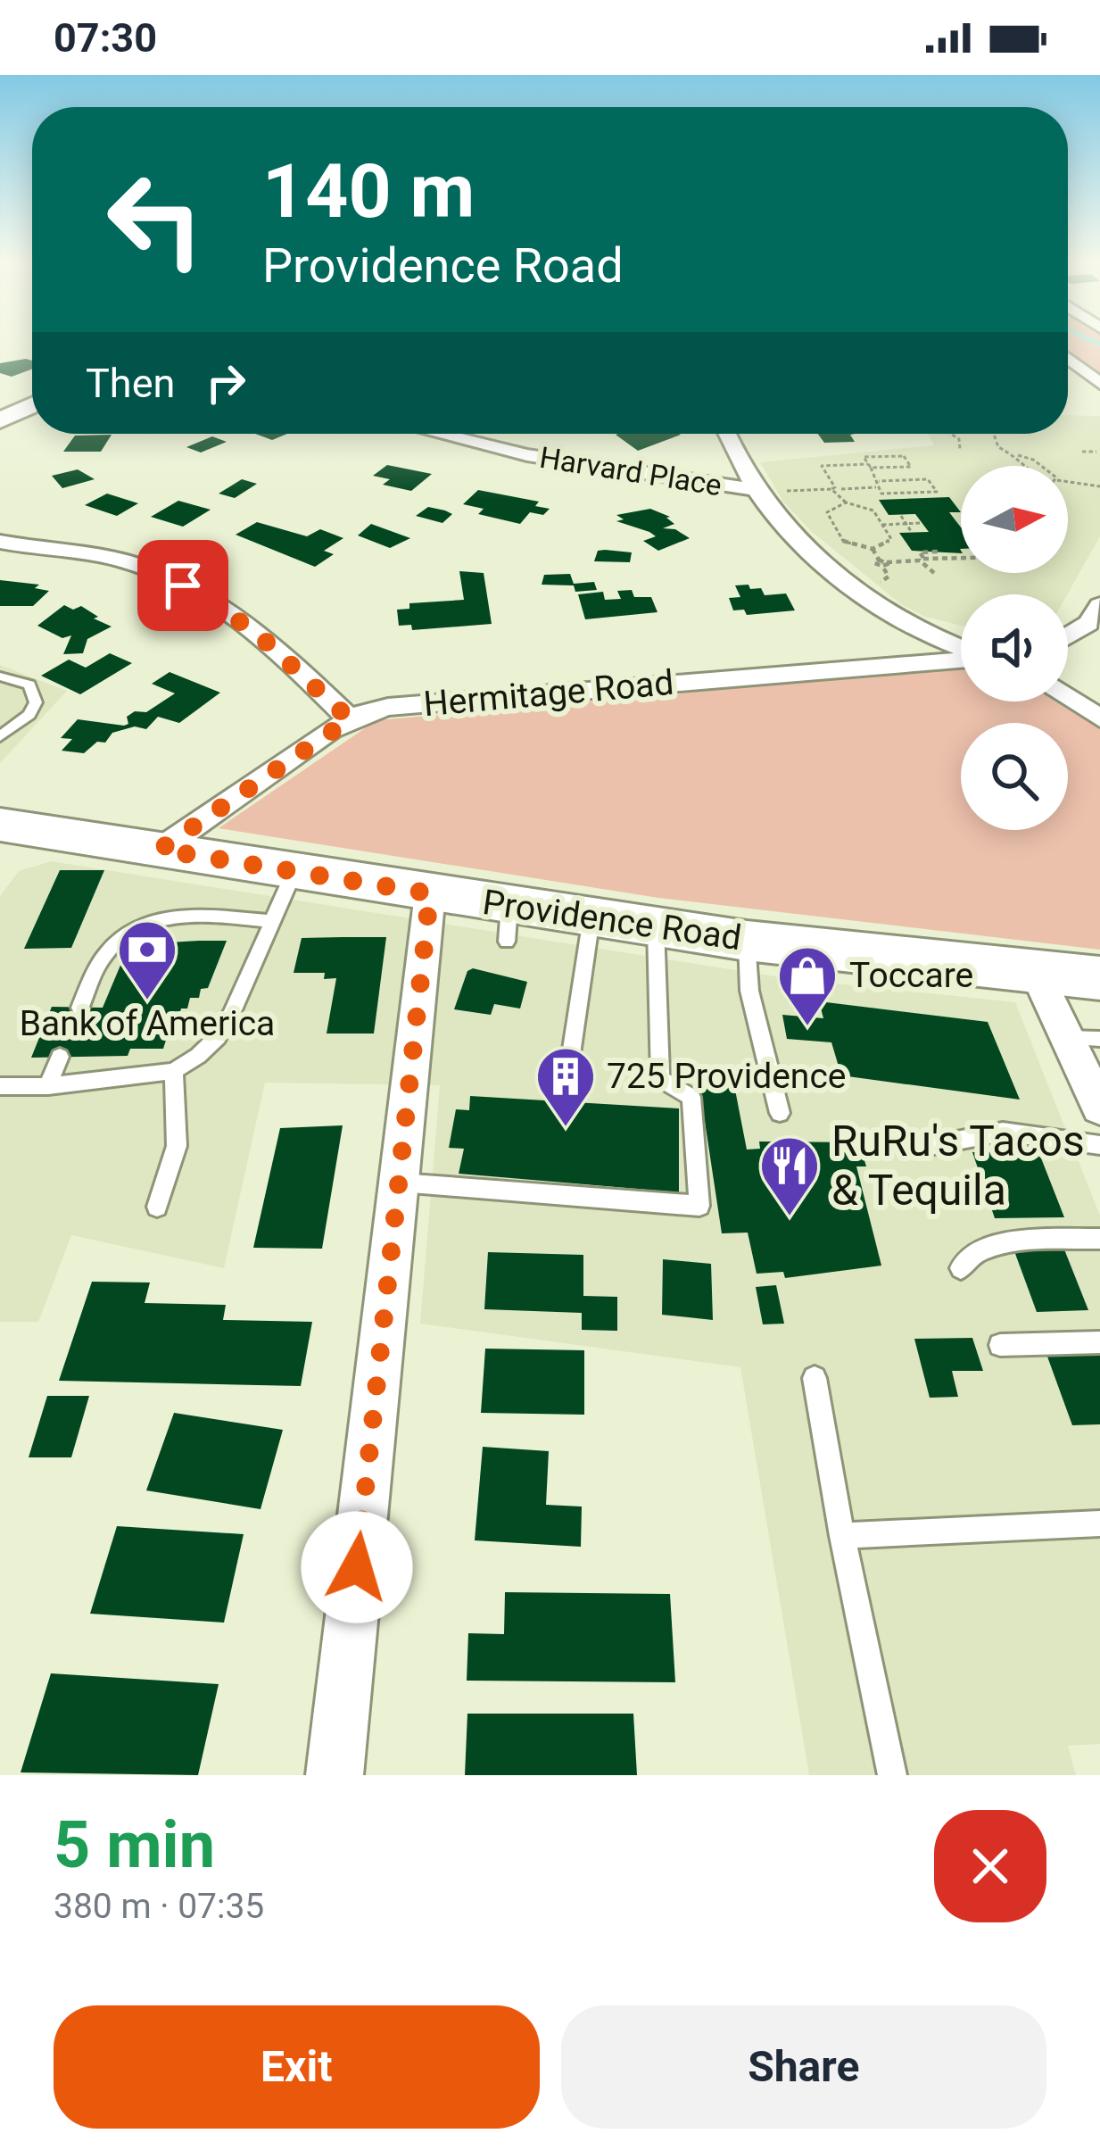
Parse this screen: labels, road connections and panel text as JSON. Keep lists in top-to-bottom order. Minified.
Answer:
{"streets":{"main road":["Providence Road"],"street":["Harvard Place","Hermitage Road"]},"crossings":[["Hermitage Road","Providence Road"]],"places":{"bank":["Bank of America"],"shop":["Toccare"],"building":["725 Providence"],"restaurant":["RuRu's Tacos & Tequila"]},"north":"right","page":{"status":"07:30","turn":["140 m","Providence Road"],"then":"Then","heading":["5 min","380 m · 07:35"],"buttons":["Exit","Share"]}}
